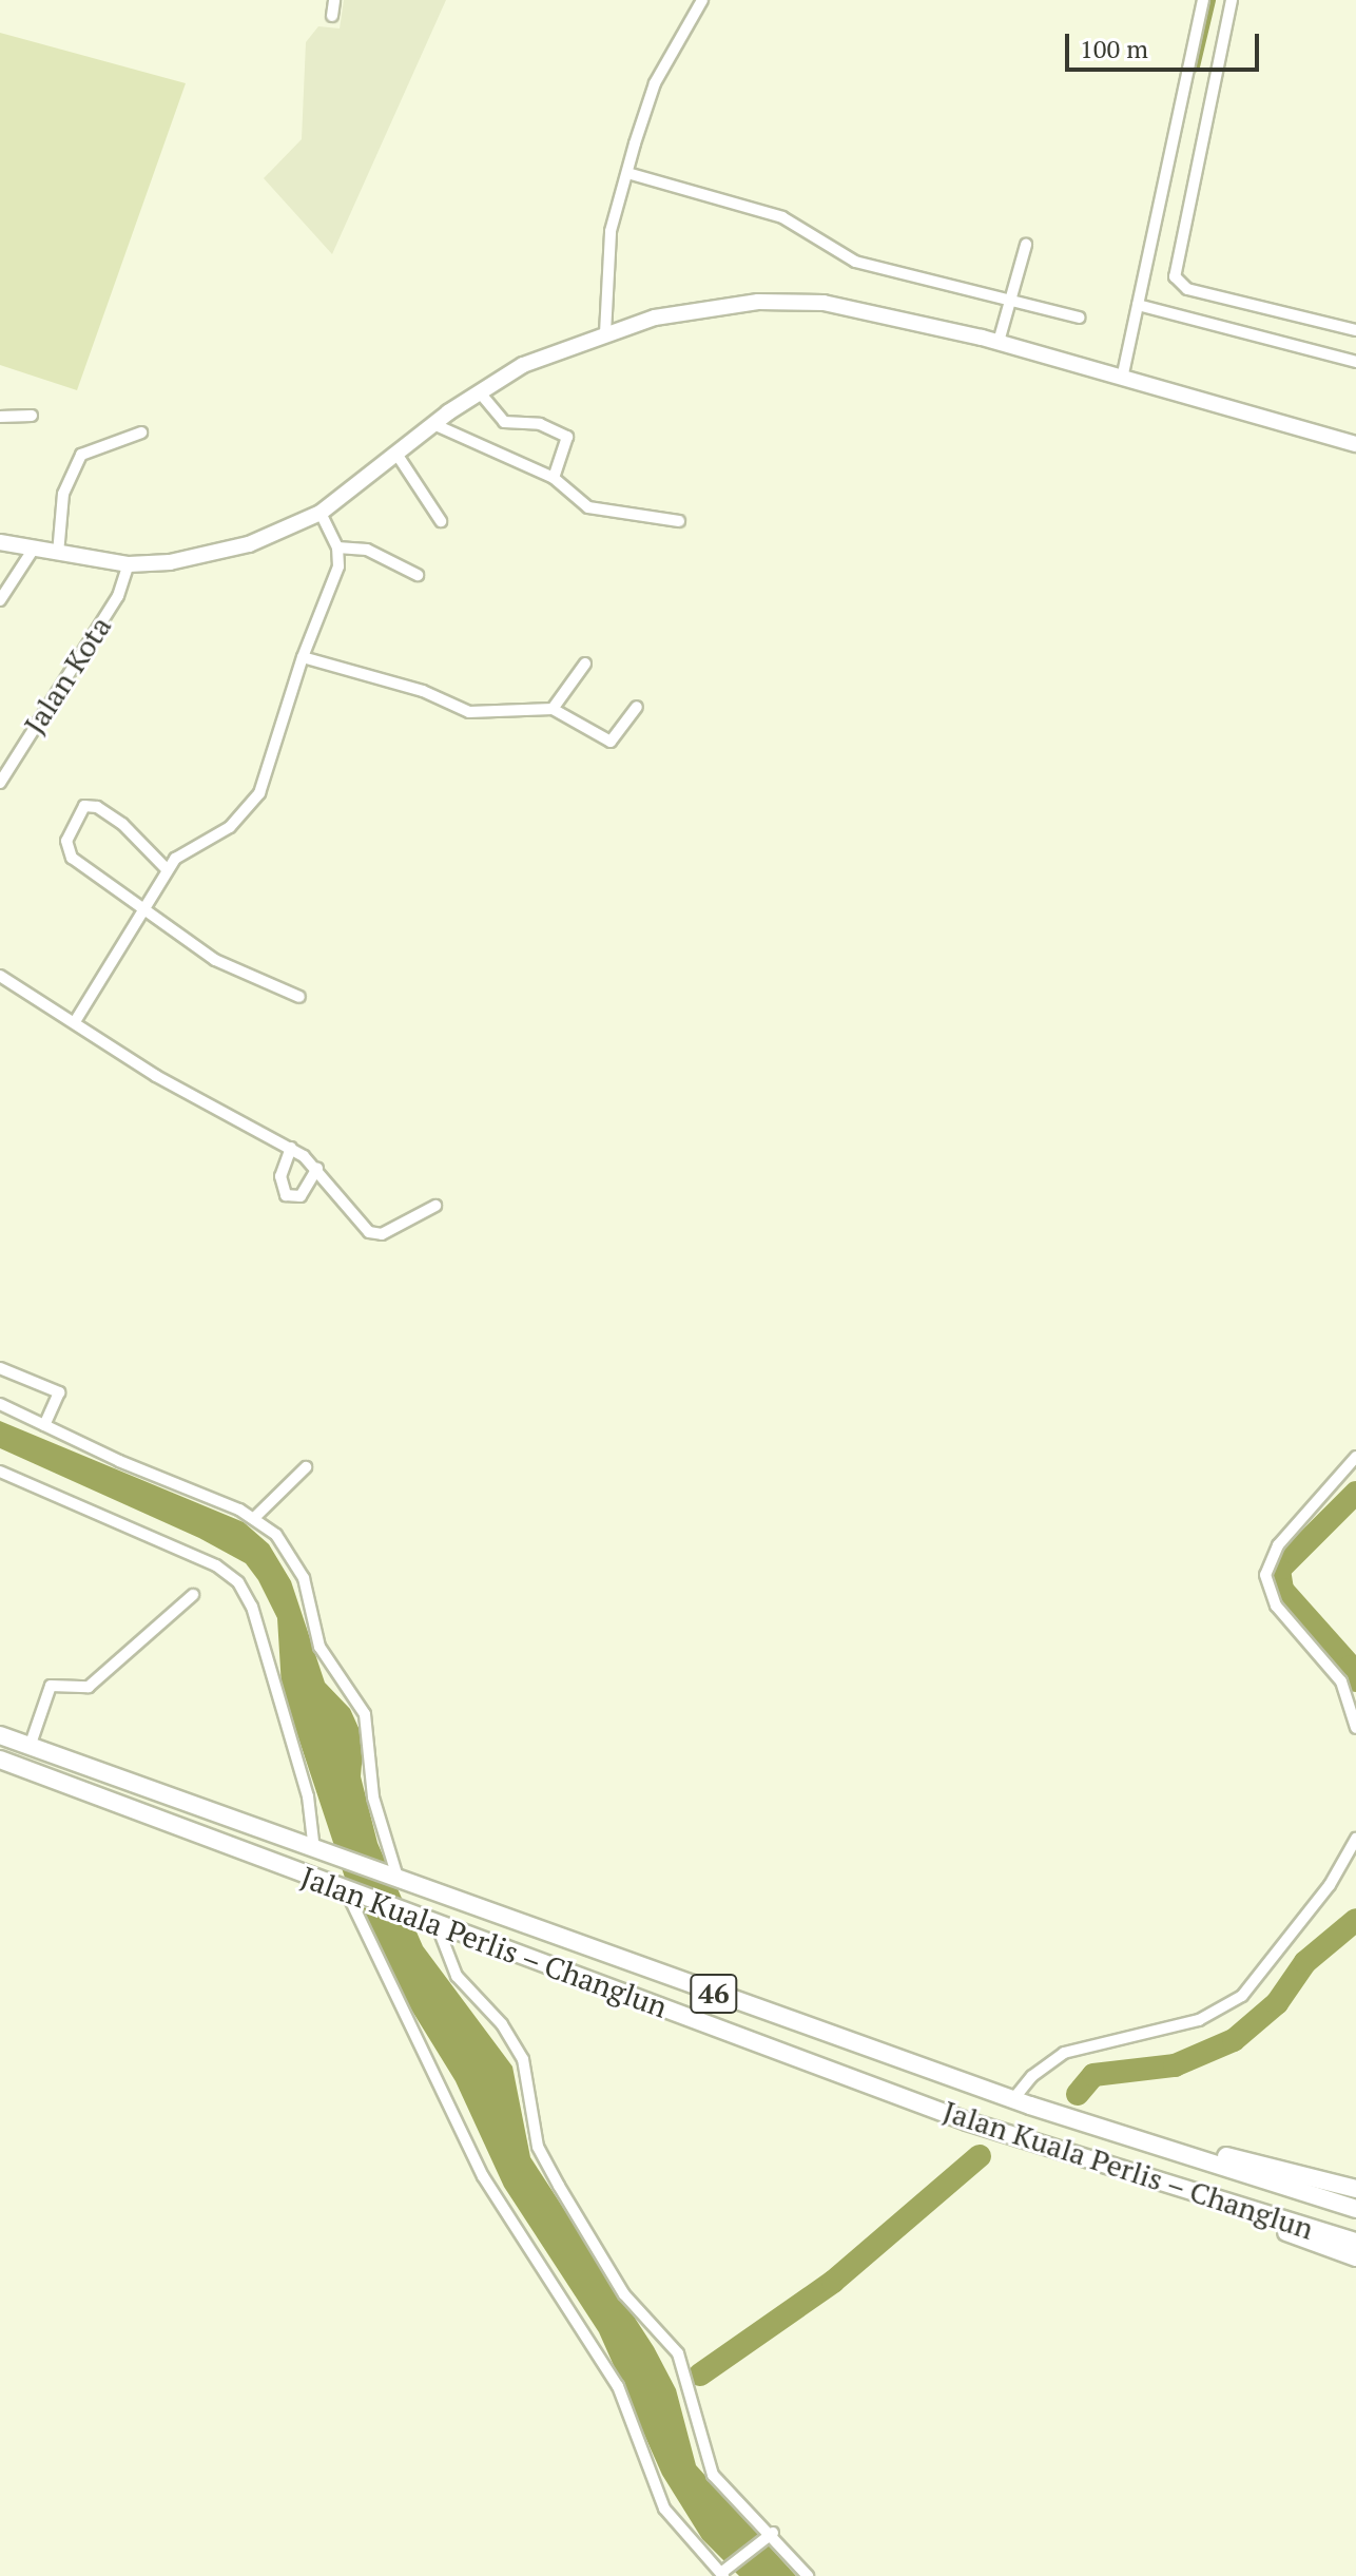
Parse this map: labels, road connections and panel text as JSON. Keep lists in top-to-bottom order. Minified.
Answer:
{"streets":{"highway":["Jalan Kuala Perlis – Changlun","46"],"street":["Jalan Kota"]},"scale_bar":"100 m"}
